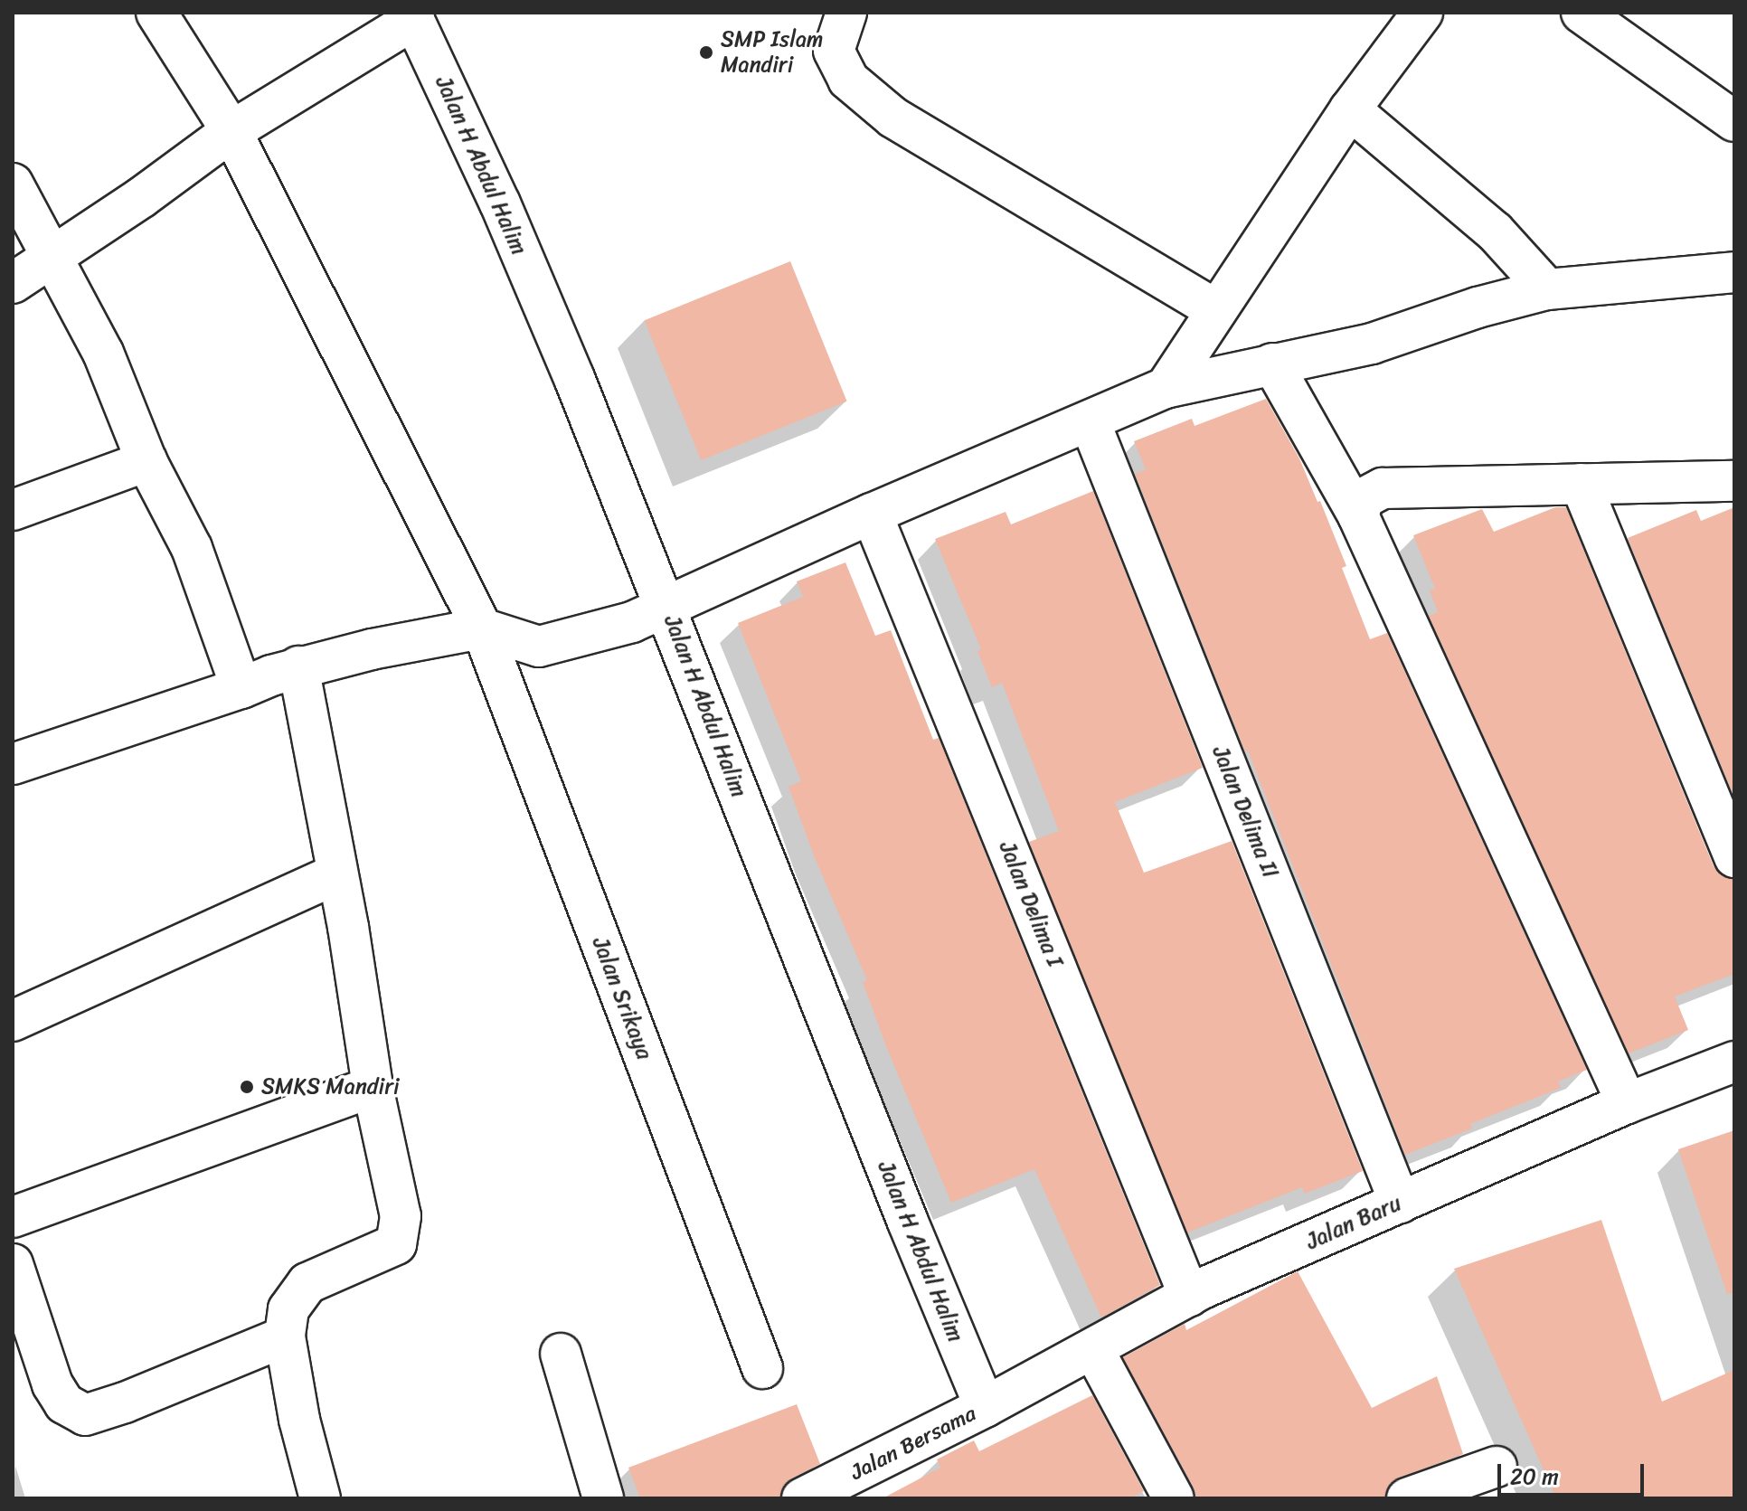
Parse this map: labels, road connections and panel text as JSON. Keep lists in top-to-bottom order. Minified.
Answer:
{"streets":{"street":["Jalan H Abdul Halim","Jalan Delima II","Jalan Delima I","Jalan Srikaya","Jalan Baru","Jalan Bersama"]},"crossings":[["Jalan H Abdul Halim","Jalan Baru"],["Jalan H Abdul Halim","Jalan Bersama"],["Jalan Delima II","Jalan Baru"],["Jalan Delima I","Jalan Baru"],["Jalan Baru","Jalan Bersama"]],"places":["SMP Islam Mandiri","SMKS Mandiri"],"scale_bar":"20 m"}
